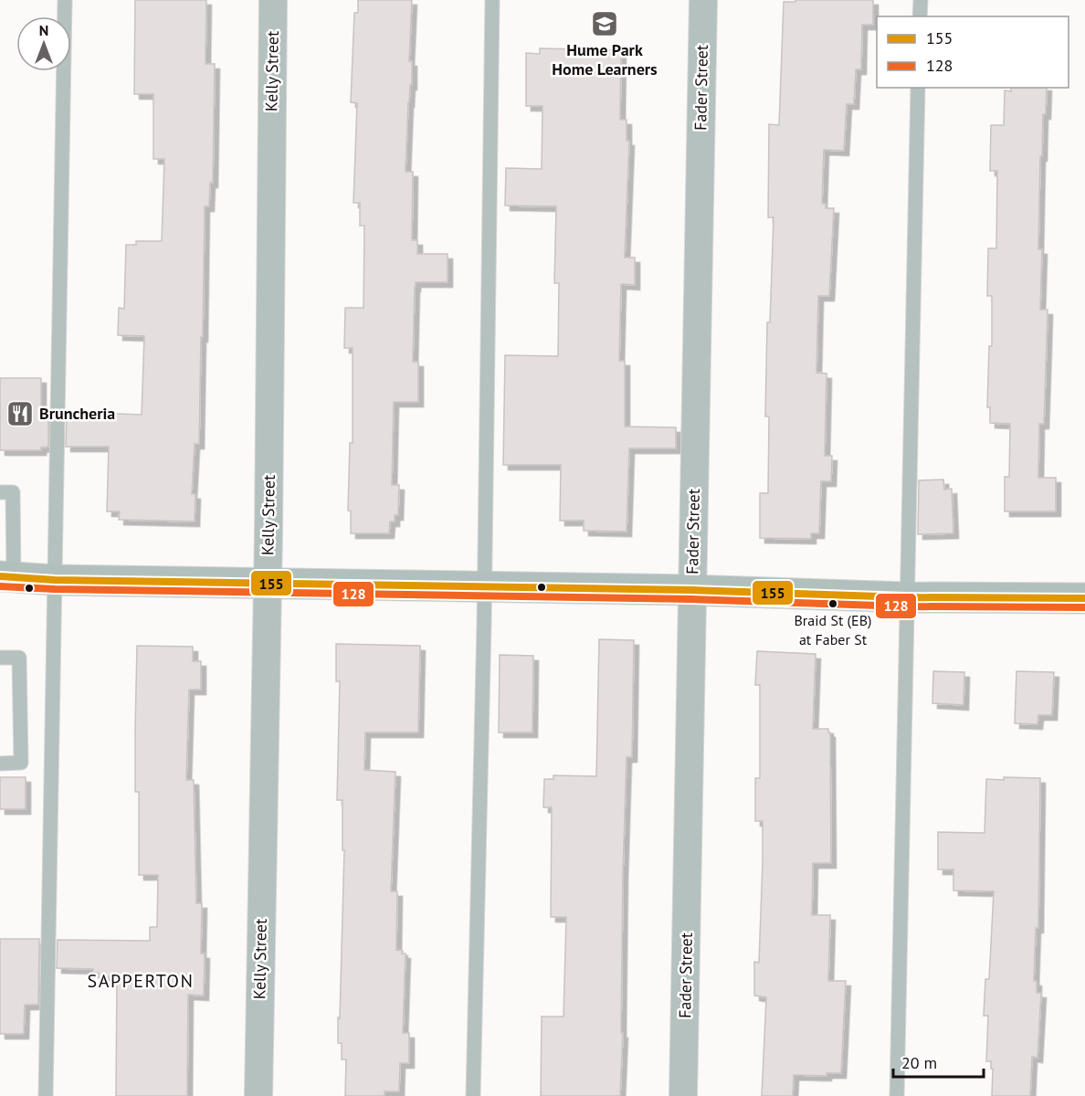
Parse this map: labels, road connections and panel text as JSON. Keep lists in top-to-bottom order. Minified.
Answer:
{"streets":{"street":["Kelly Street","Fader Street"]},"districts":["SAPPERTON"],"places":{"school or university":["Hume Park Home Learners"],"restaurant":["Bruncheria"],"other":["Braid St (EB) at Faber St"]},"lines":["transit line 155","transit line 128"],"legend":["155","128"],"scale_bar":"20 m","north":"top"}
